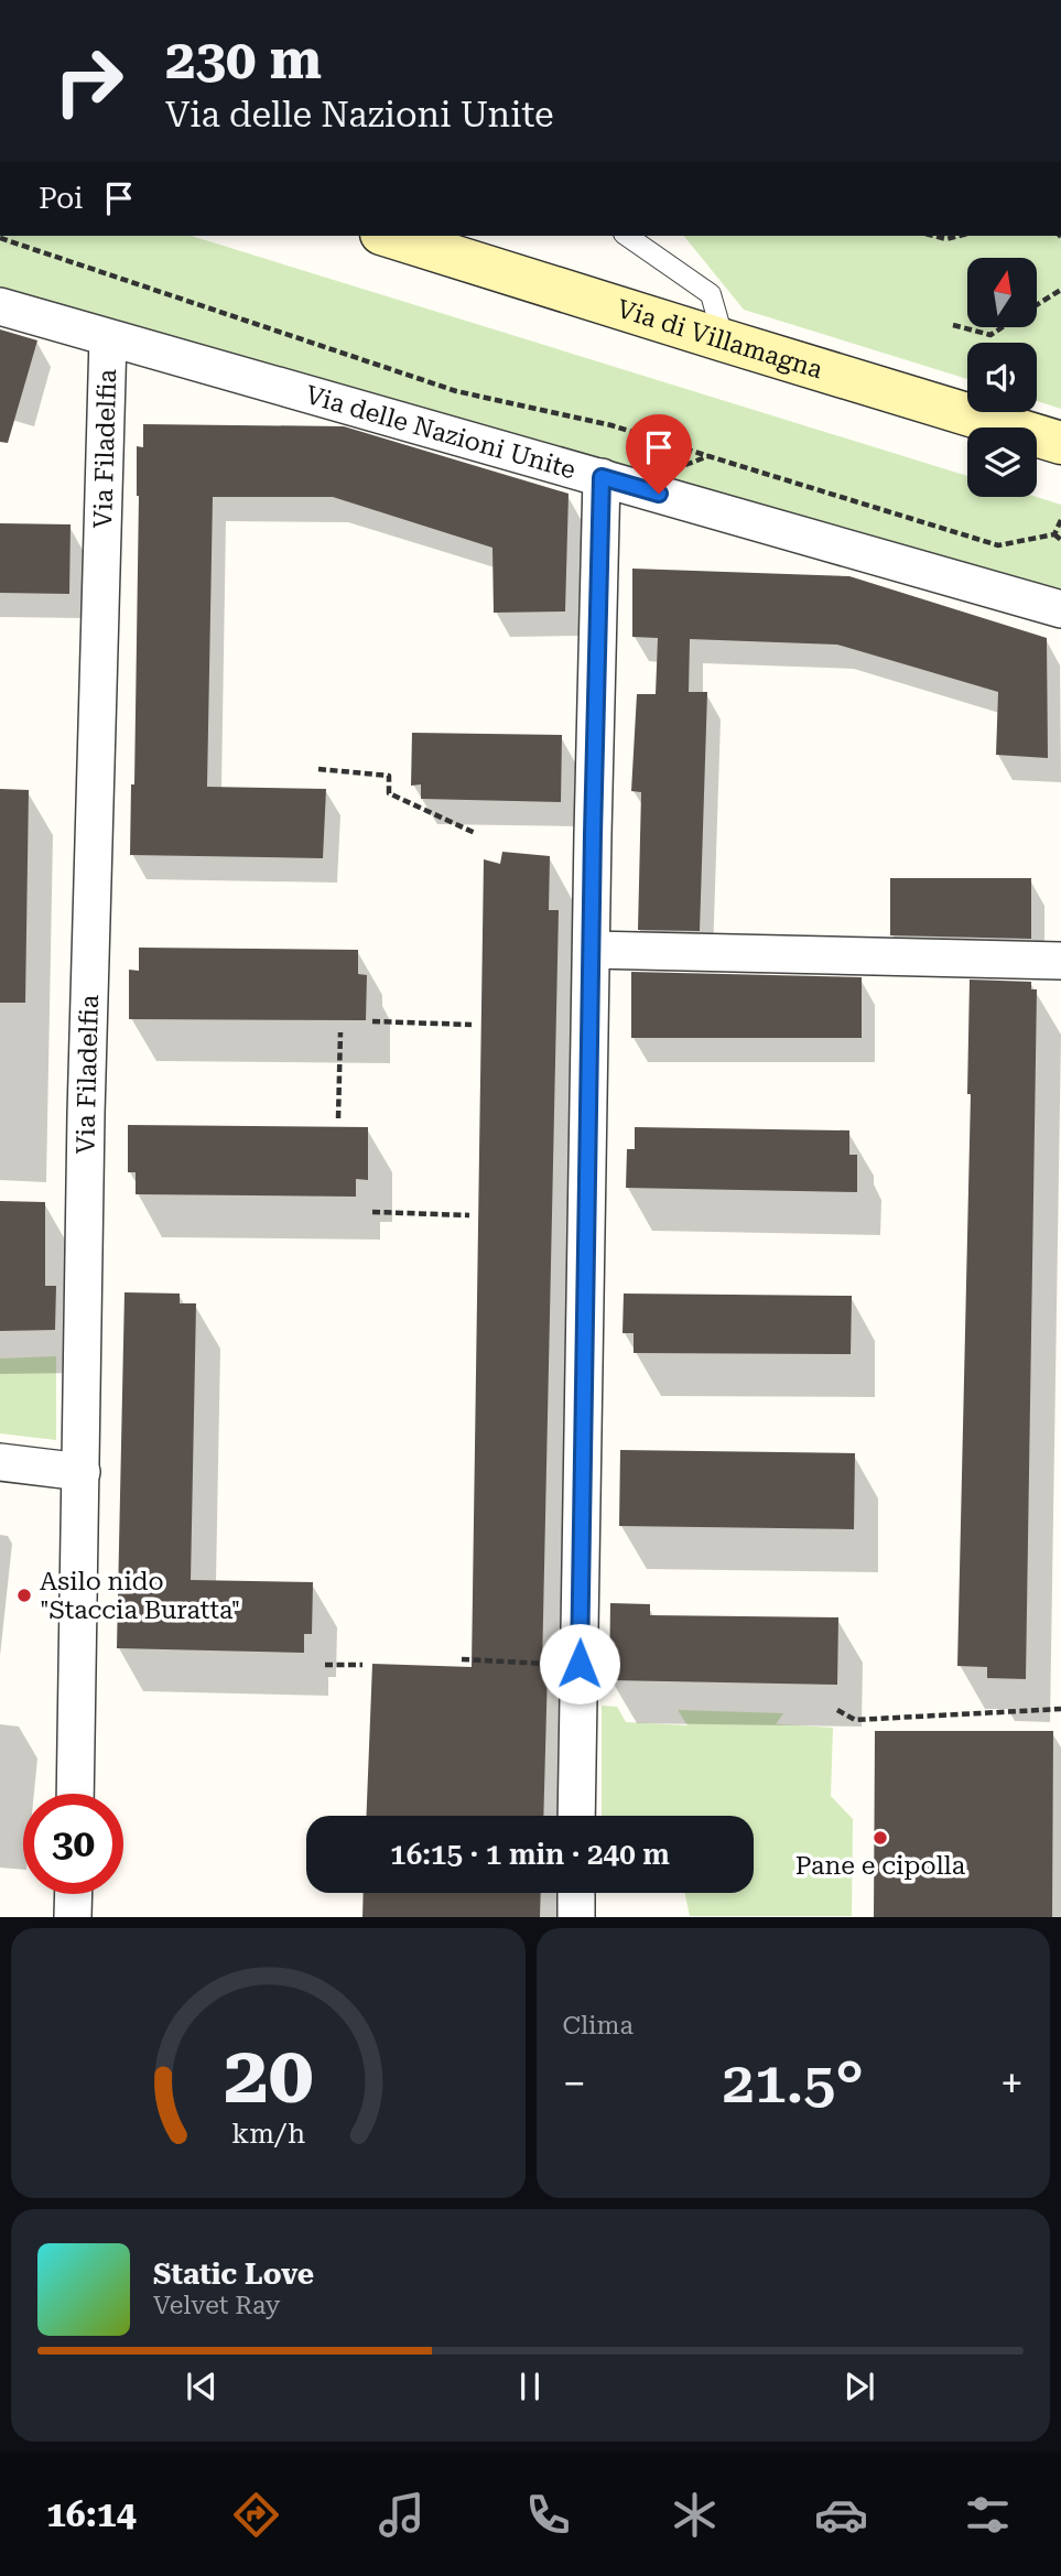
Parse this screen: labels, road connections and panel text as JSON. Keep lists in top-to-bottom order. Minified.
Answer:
{"streets":{"main road":["Via di Villamagna"],"street":["Via delle Nazioni Unite","Via Filadelfia"]},"crossings":[["Via delle Nazioni Unite","Via Filadelfia"]],"places":["Asilo nido \"Staccia Buratta\"","Pane e cipolla"],"north":"top","page":{"turn":["230 m","Via delle Nazioni Unite"],"then":"Poi","limit":"30","trip":"16:15 · 1 min · 240 m","tile":"Clima","heat":["−","21.5°","+"],"song":["Static Love","Velvet Ray"],"tabs":"16:14","gauge":["20","km/h"]}}
